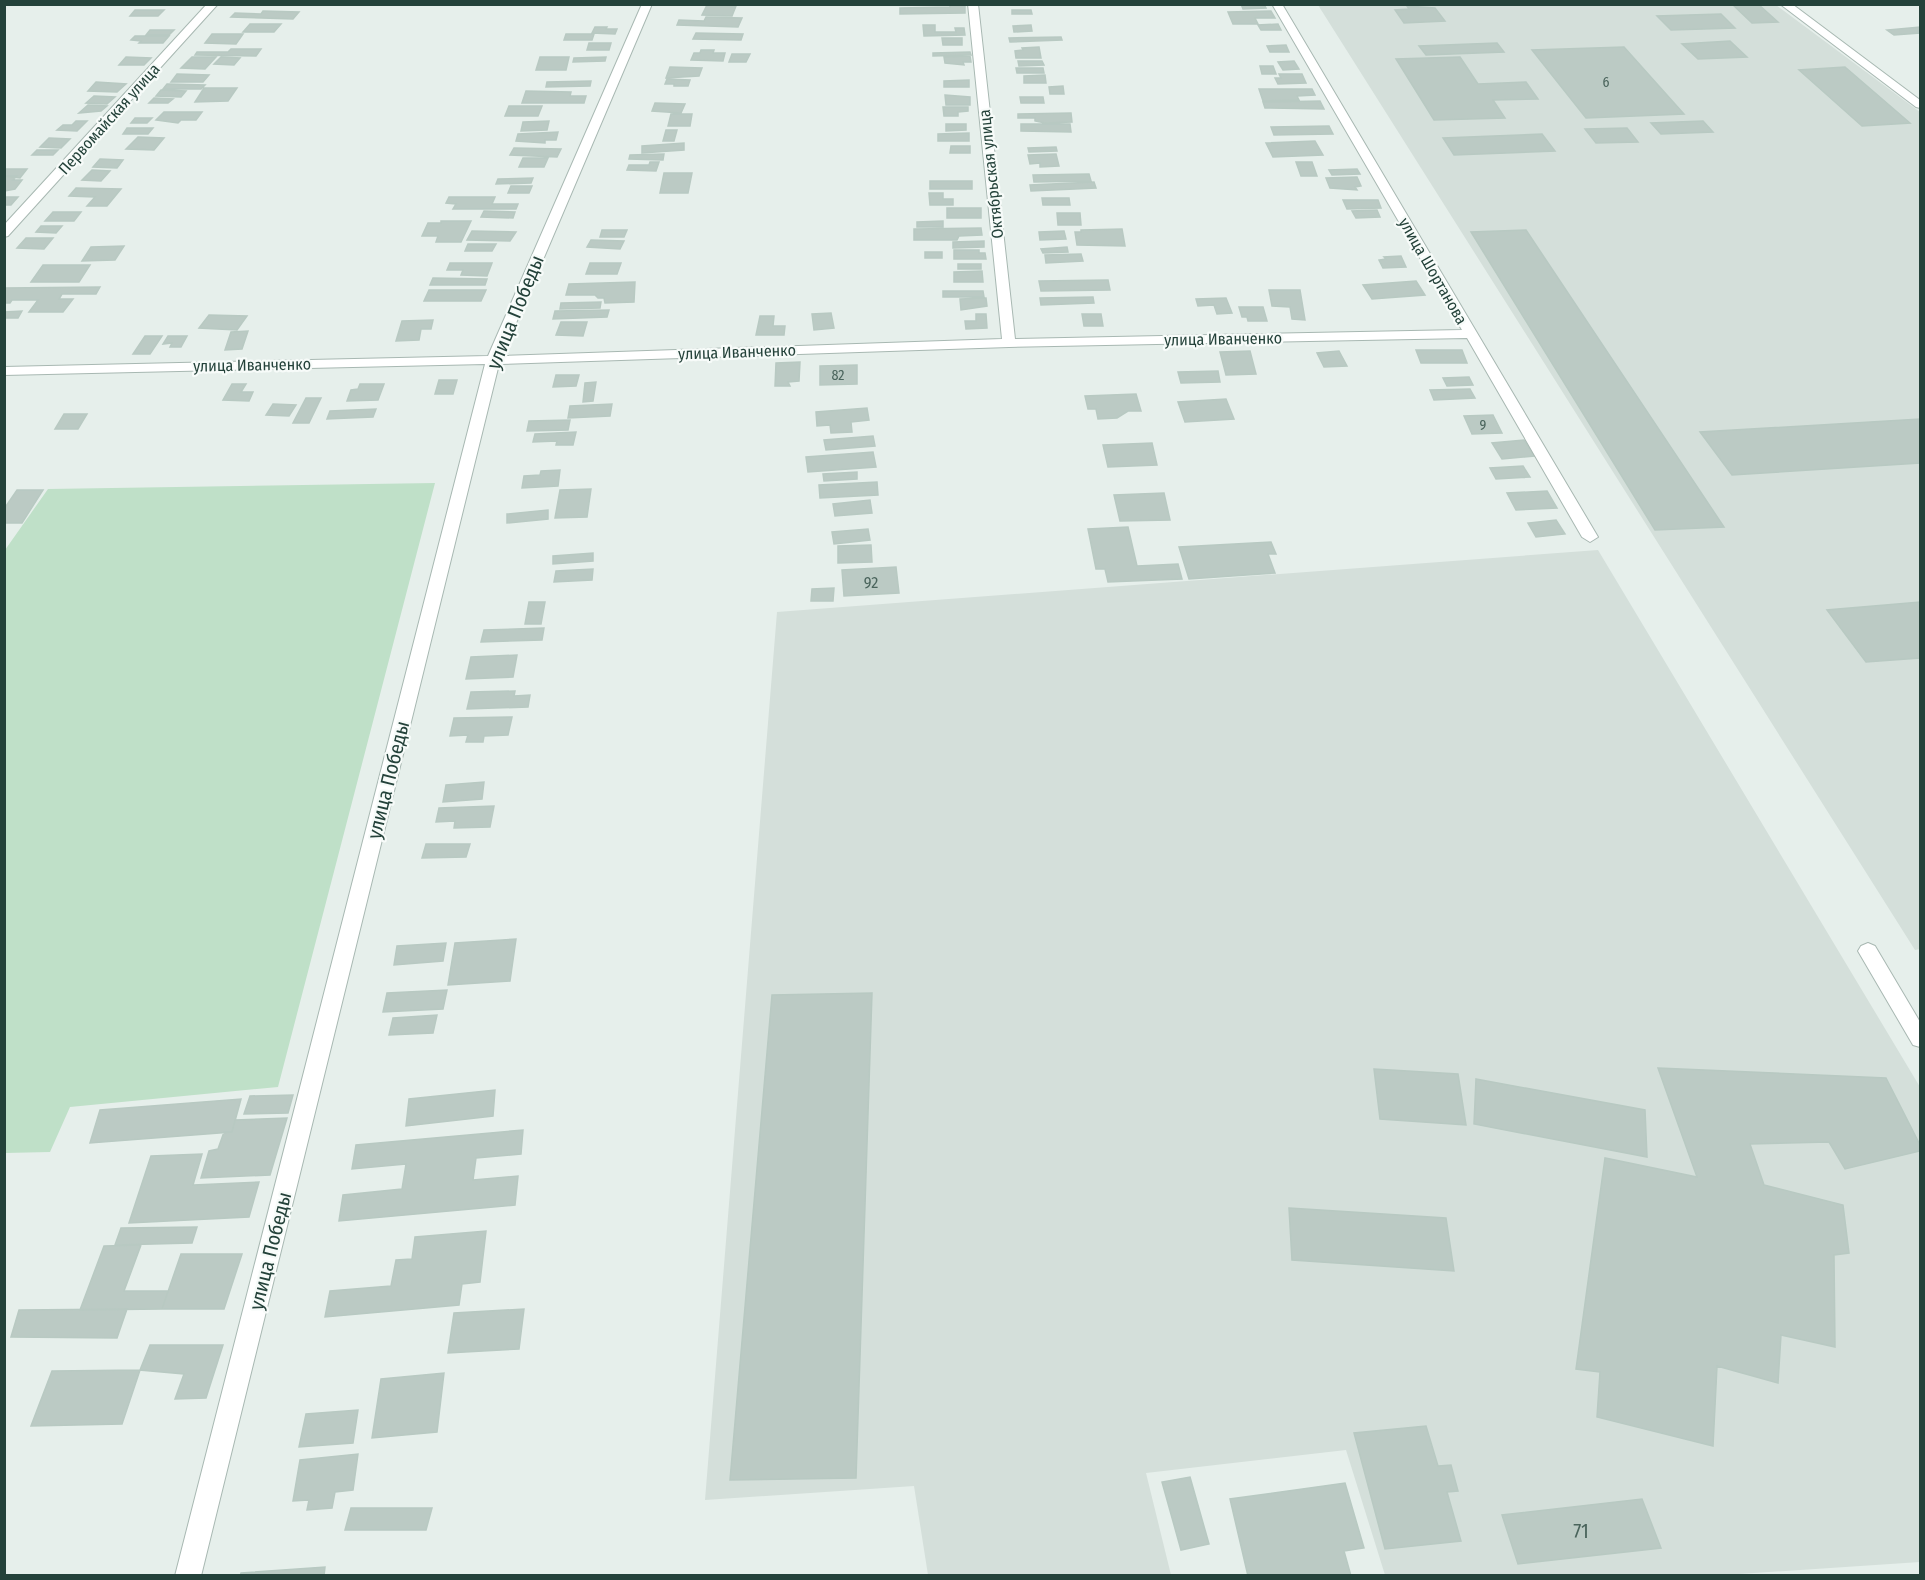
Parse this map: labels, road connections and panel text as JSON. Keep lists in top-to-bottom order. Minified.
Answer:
{"streets":{"street":["Первомайская улица","Октябрьская улица","улица Шортанова","улица Победы","улица Иванченко"]},"crossings":[["Октябрьская улица","улица Иванченко"],["улица Шортанова","улица Иванченко"],["улица Победы","улица Иванченко"]],"house_numbers":["6","82","9","92","71"]}
